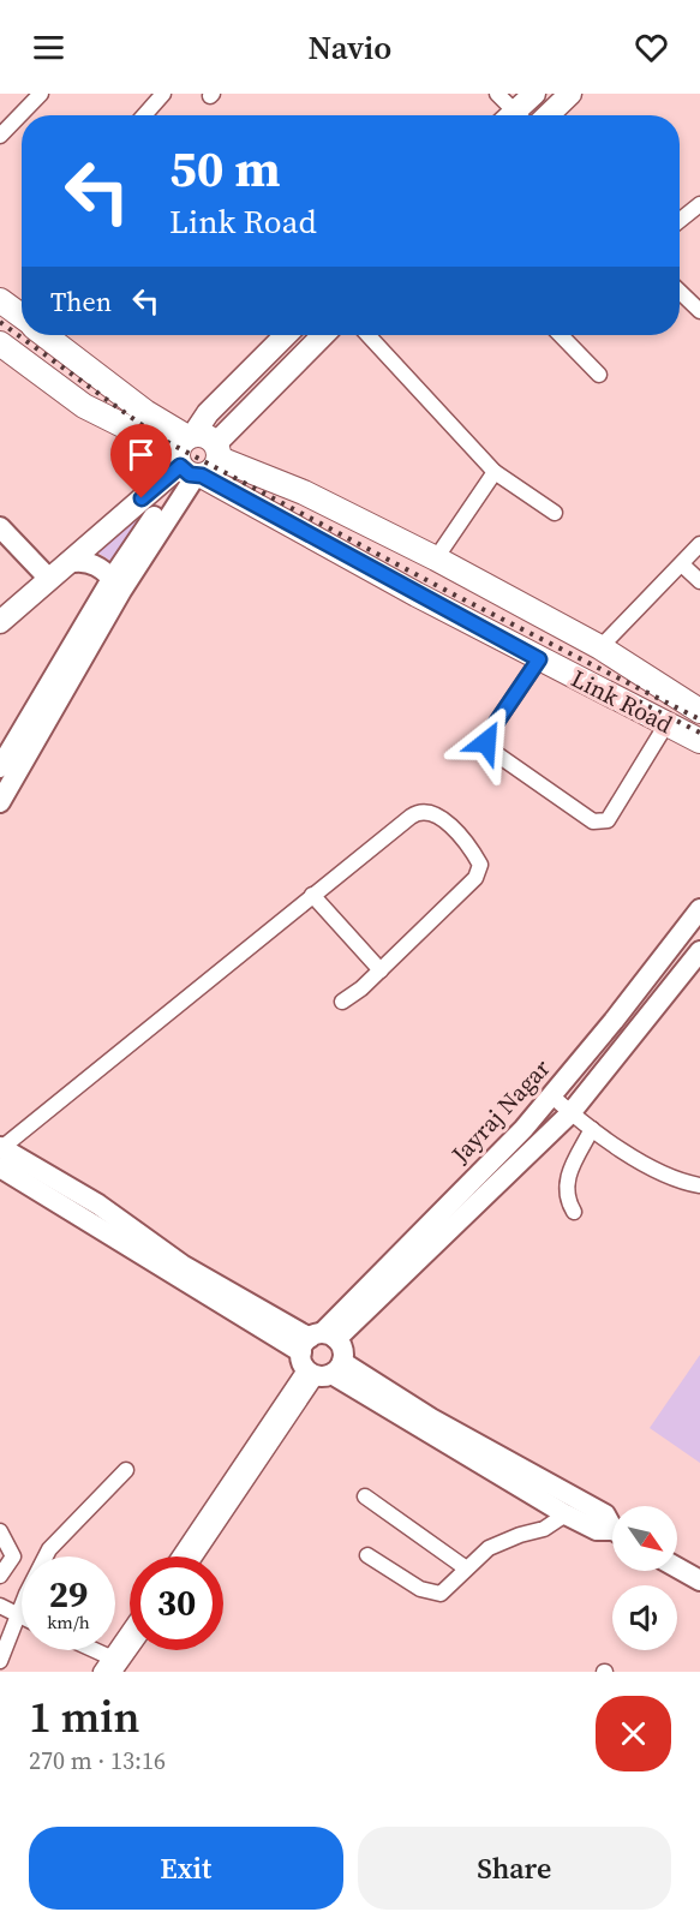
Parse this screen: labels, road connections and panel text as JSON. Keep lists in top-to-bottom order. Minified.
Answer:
{"streets":{"main road":["Link Road"],"street":["Jayraj Nagar"]},"north":"bottom right","page":{"header":"Navio","turn":["50 m","Link Road"],"then":"Then","speed":"29 km/h","limit":"30","heading":["1 min","270 m · 13:16"],"buttons":["Exit","Share"]}}
